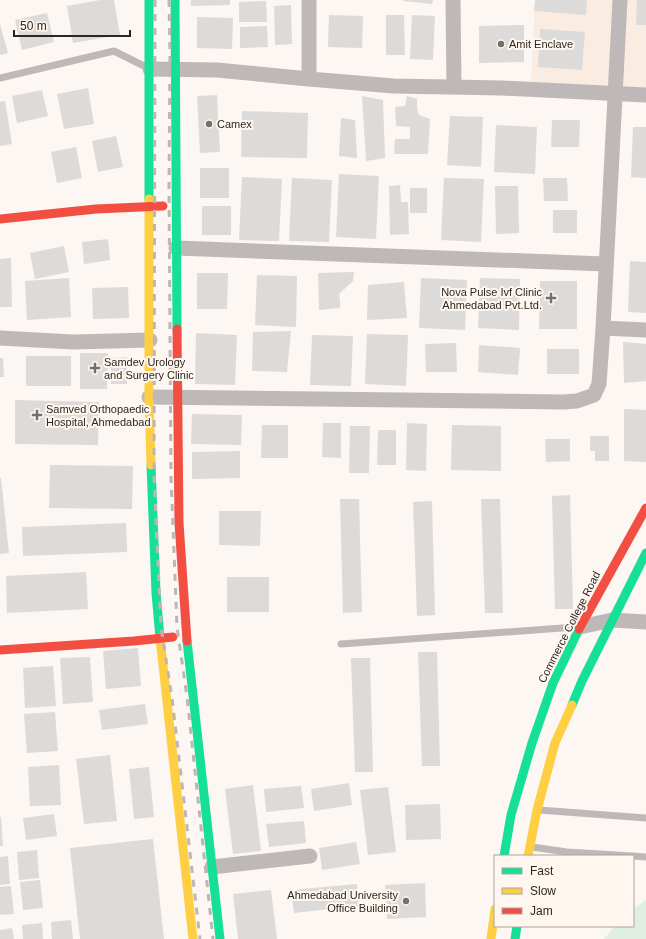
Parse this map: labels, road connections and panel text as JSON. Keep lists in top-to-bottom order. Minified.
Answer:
{"streets":{"main road":["Commerce College Road"]},"places":{"other":["Amit Enclave","Camex","Ahmedabad University Office Building"],"health":["Nova Pulse Ivf Clinic Ahmedabad Pvt.Ltd.","Samdev Urology and Surgery Clinic","Samved Orthopaedic Hospital, Ahmedabad"]},"legend":["Fast","Slow","Jam"],"scale_bar":"50 m"}
